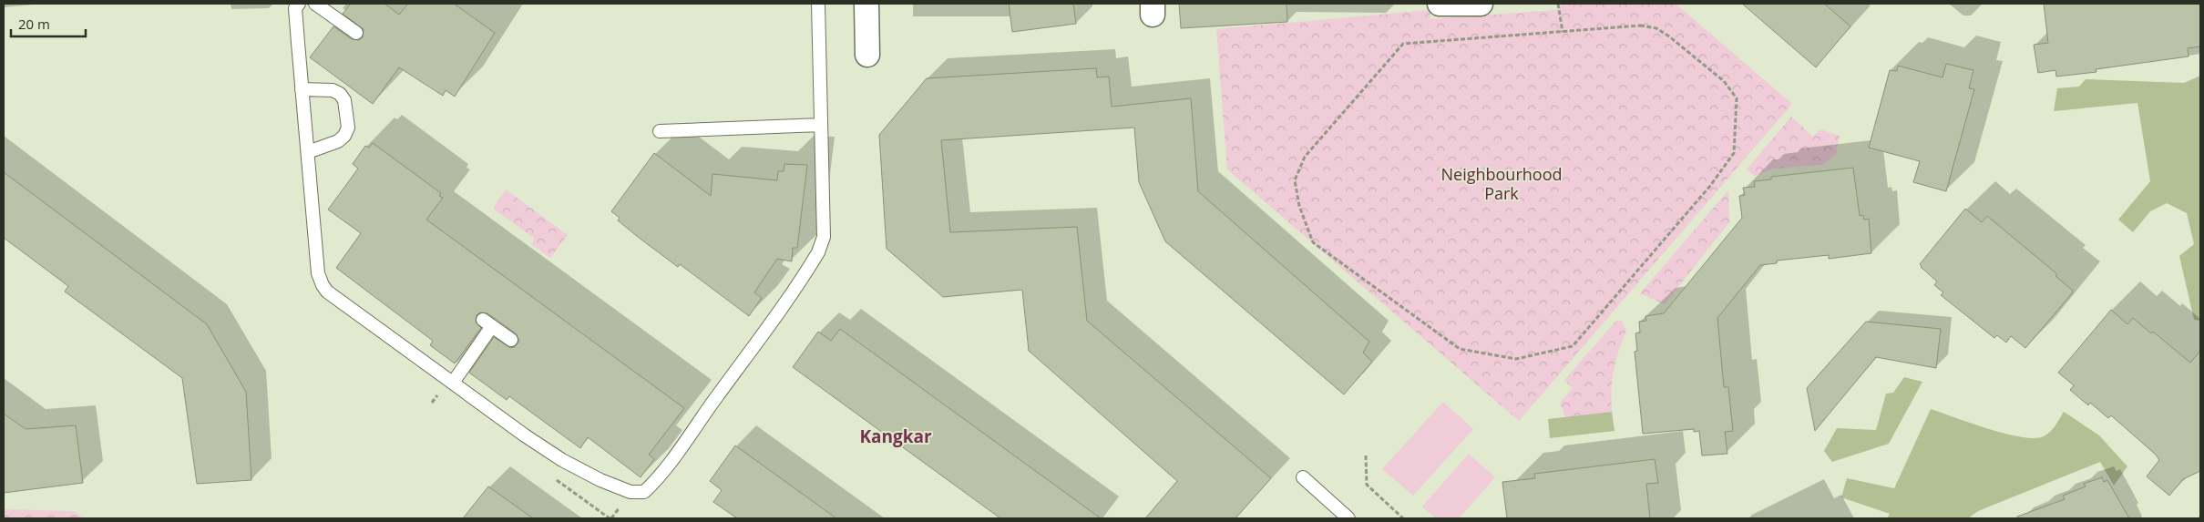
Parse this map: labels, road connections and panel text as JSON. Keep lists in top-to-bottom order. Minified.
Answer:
{"districts":["Kangkar"],"parks":["Neighbourhood Park"],"scale_bar":"20 m"}
